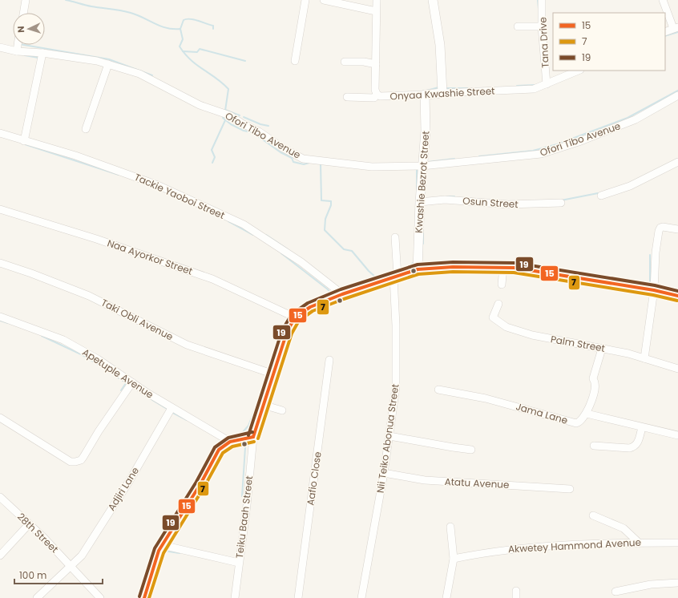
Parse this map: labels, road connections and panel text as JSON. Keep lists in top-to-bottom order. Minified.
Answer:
{"streets":{"street":["Tana Drive","Onyaa Kwashie Street","Ofori Tibo Avenue","Kwashie Bezrot Street","Tackie Yaoboi Street","Osun Street","Naa Ayorkor Street","Taki Obli Avenue","Palm Street","Apetuple Avenue","Jama Lane","Nii Teiko Abonua Street","Aafio Close","Atatu Avenue","Adjiri Lane","Teiku Baah Street","28th Street","Akwetey Hammond Avenue"]},"crossings":[["Tana Drive","Onyaa Kwashie Street"],["Onyaa Kwashie Street","Kwashie Bezrot Street"],["Ofori Tibo Avenue","Kwashie Bezrot Street"],["Kwashie Bezrot Street","Osun Street"],["Apetuple Avenue","Adjiri Lane"],["Nii Teiko Abonua Street","Atatu Avenue"],["Adjiri Lane","28th Street"]],"lines":["transit line 19","transit line 15","transit line 7"],"legend":["15","7","19"],"scale_bar":"100 m","north":"left"}
